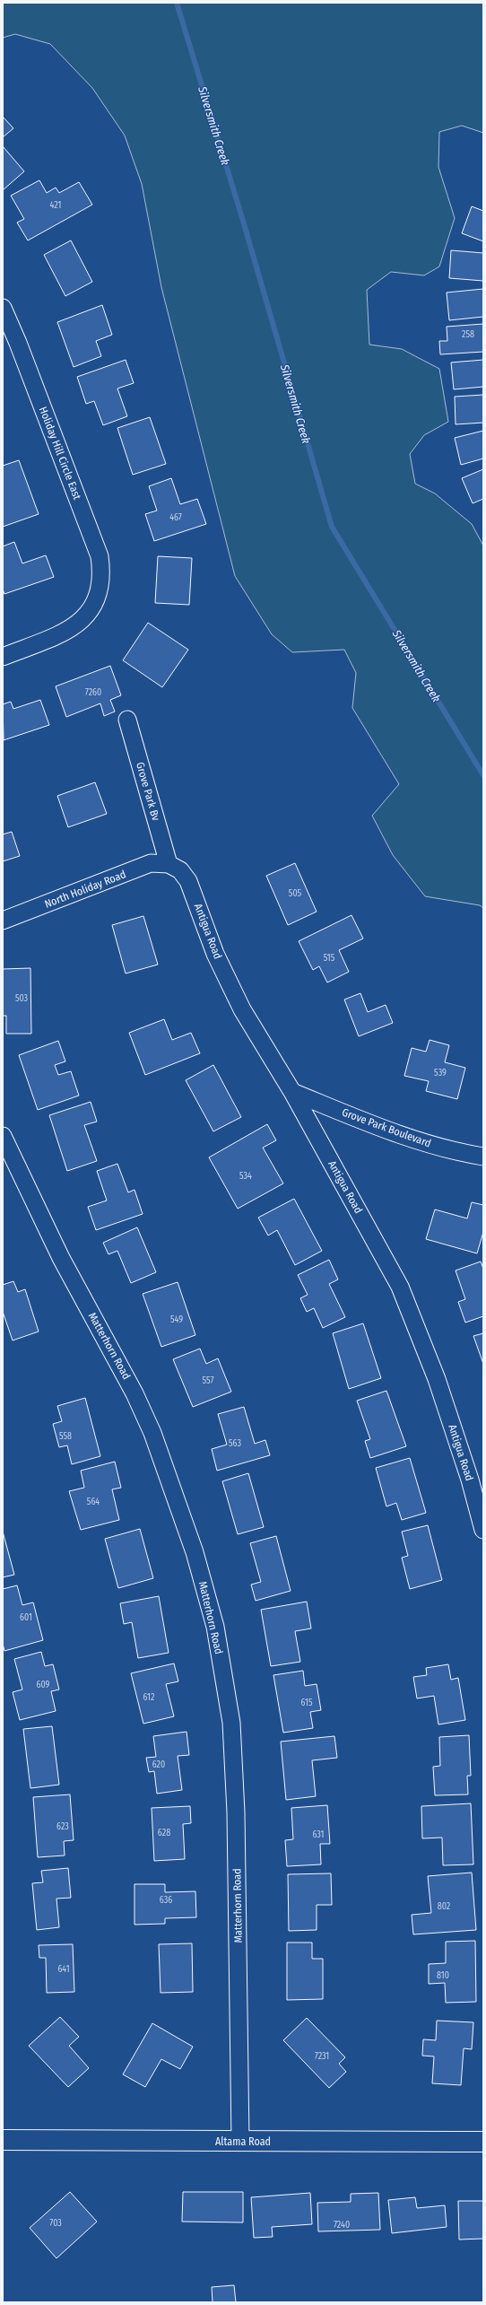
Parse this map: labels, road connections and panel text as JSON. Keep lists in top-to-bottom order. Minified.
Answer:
{"streets":{"street":["Holiday Hill Circle East","Grove Park Bv","North Holiday Road","Antigua Road","Grove Park Boulevard","Matterhorn Road","Altama Road"]},"crossings":[["Grove Park Bv","North Holiday Road"],["Grove Park Bv","Antigua Road"],["North Holiday Road","Antigua Road"],["Antigua Road","Grove Park Boulevard"],["Matterhorn Road","Altama Road"]],"water":["Silversmith Creek"],"house_numbers":["421","258","467","7260","505","515","503","539","534","549","557","558","563","564","601","609","612","615","620","623","628","631","636","802","641","810","7231","703","7240"]}
